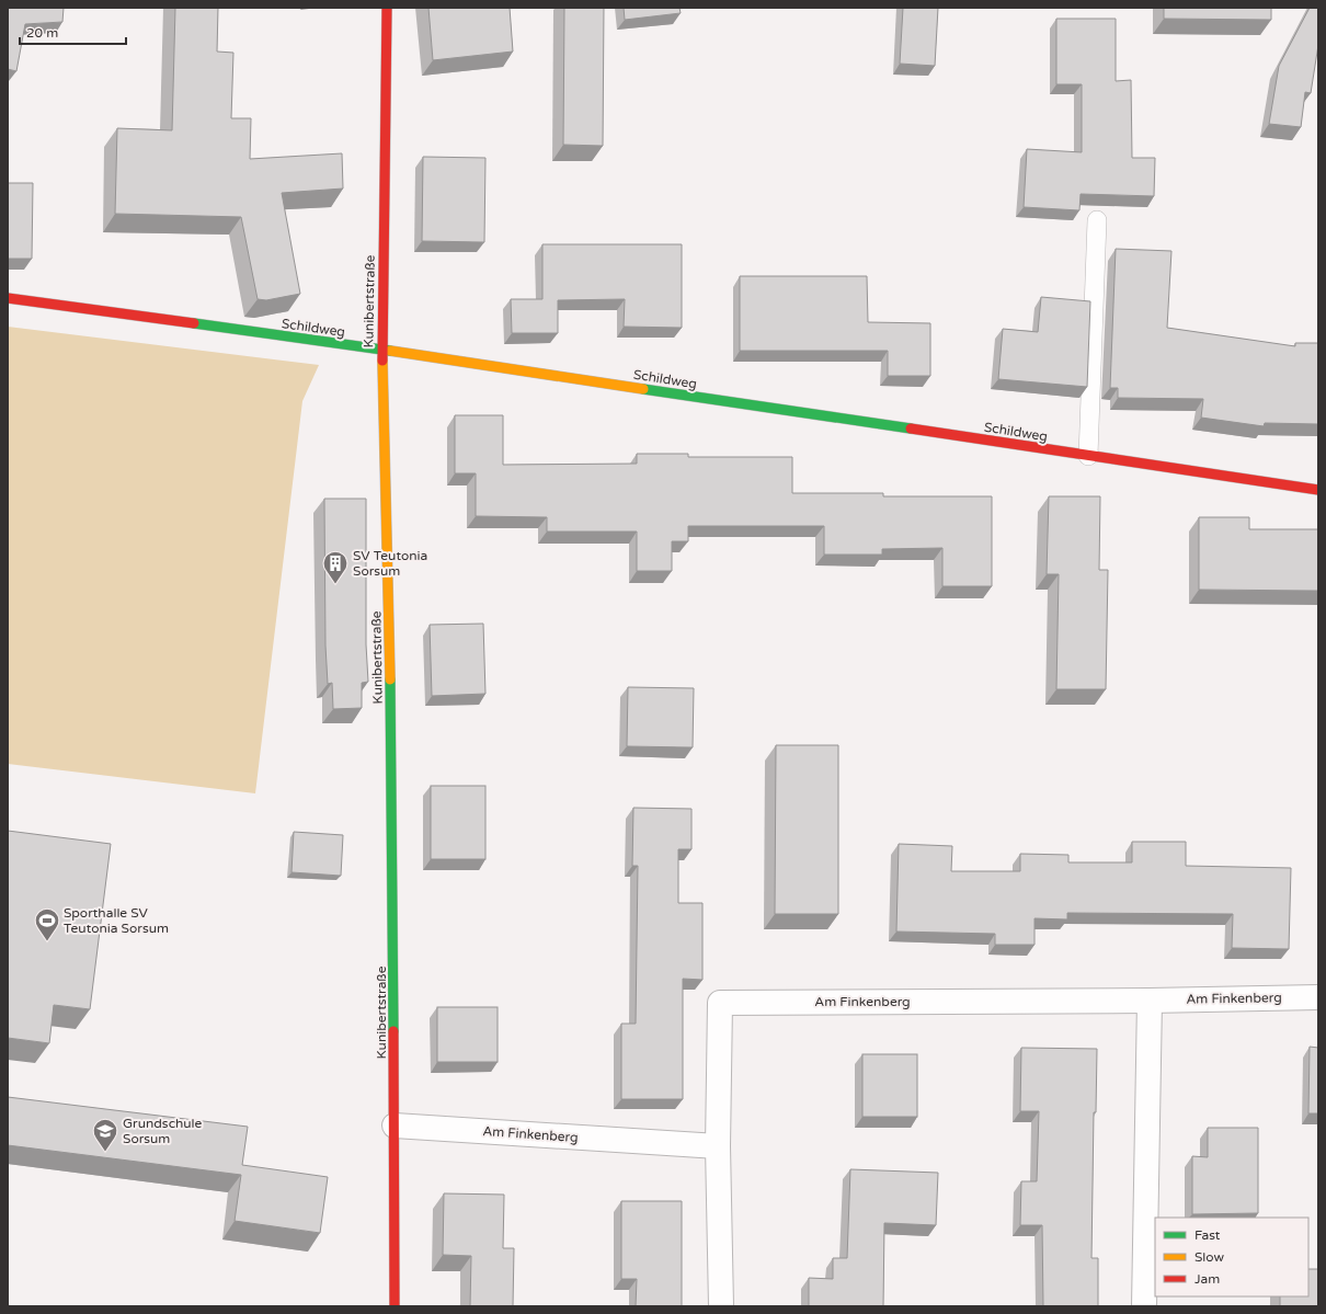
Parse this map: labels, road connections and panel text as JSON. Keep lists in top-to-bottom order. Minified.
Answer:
{"streets":{"street":["Kunibertstraße","Schildweg","Am Finkenberg"]},"crossings":[["Kunibertstraße","Schildweg"],["Kunibertstraße","Am Finkenberg"]],"places":{"building":["SV Teutonia Sorsum"],"sports":["Sporthalle SV Teutonia Sorsum"],"school or university":["Grundschule Sorsum"]},"legend":["Fast","Slow","Jam"],"scale_bar":"20 m"}
